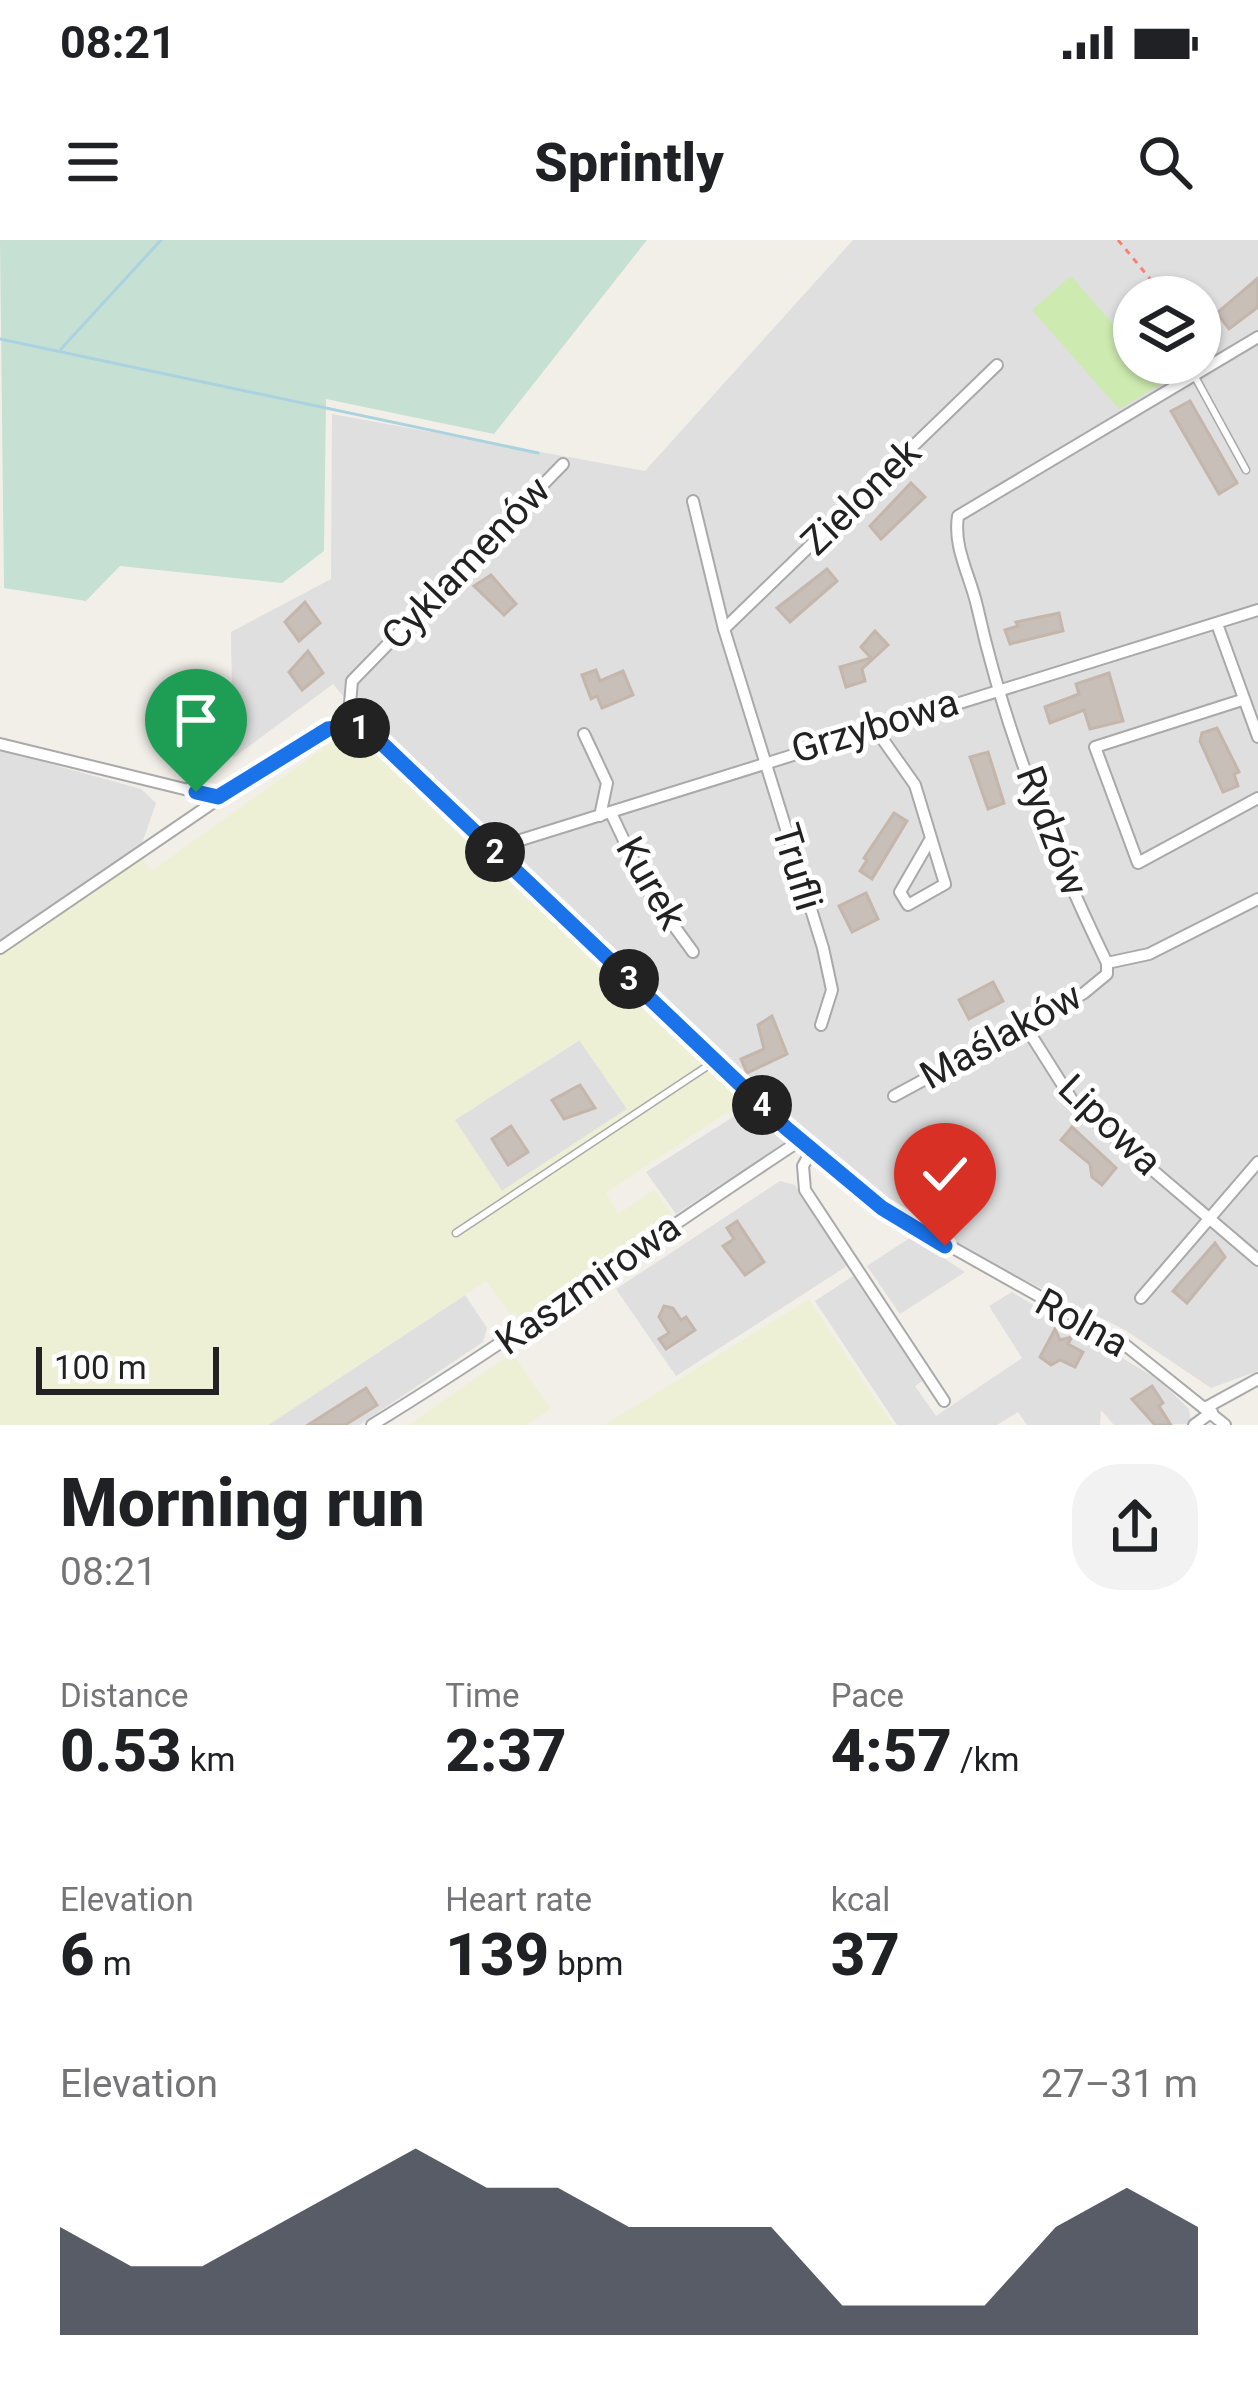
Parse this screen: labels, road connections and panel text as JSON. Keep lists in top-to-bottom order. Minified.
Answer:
{"streets":{"street":["Zielonek","Cyklamenów","Grzybowa","Rydzów","Trufli","Kurek","Maślaków","Lipowa","Kaszmirowa","Rolna"]},"crossings":[["Zielonek","Trufli"],["Cyklamenów","Rolna"],["Grzybowa","Rydzów"],["Grzybowa","Trufli"],["Grzybowa","Kurek"],["Grzybowa","Rolna"],["Rydzów","Maślaków"],["Maślaków","Lipowa"],["Kaszmirowa","Rolna"]],"scale_bar":"100 m","page":{"status":"08:21","header":"Sprintly","pins":["1","2","3","4"],"scale":"100 m","heading":["Morning run","08:21"],"stats":[["Distance","0.53 km"],["Time","2:37"],["Pace","4:57 /km"],["Elevation","6 m"],["Heart rate","139 bpm"],["kcal","37"]],"chart":["Elevation","27–31 m"]}}
